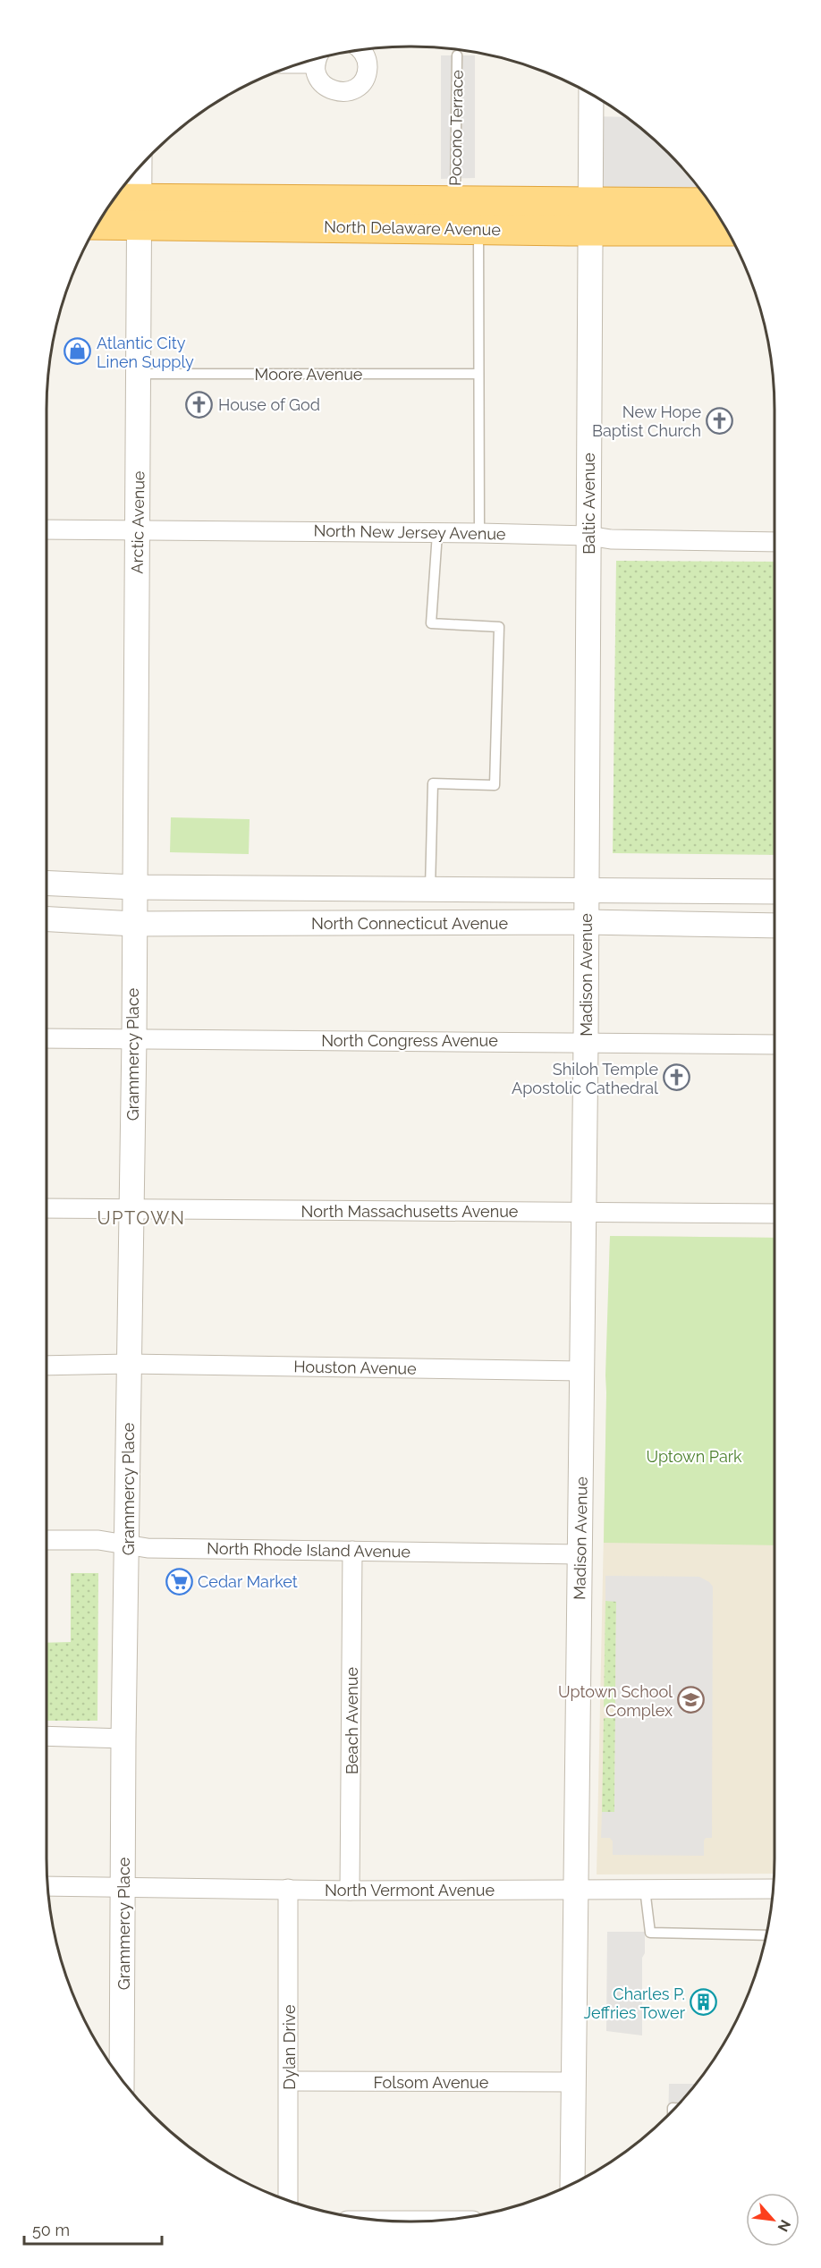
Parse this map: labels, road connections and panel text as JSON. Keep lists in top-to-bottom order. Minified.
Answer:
{"streets":{"highway":["North Delaware Avenue"],"street":["Baltic Avenue","Arctic Avenue","North New Jersey Avenue","North Connecticut Avenue","Madison Avenue","North Congress Avenue","Grammercy Place","North Massachusetts Avenue","Houston Avenue","North Rhode Island Avenue","Beach Avenue","North Vermont Avenue","Dylan Drive","Folsom Avenue"],"lane":["Pocono Terrace","Moore Avenue"]},"crossings":[["Pocono Terrace","North Delaware Avenue"],["North Delaware Avenue","Baltic Avenue"],["North Delaware Avenue","Arctic Avenue"],["Moore Avenue","Arctic Avenue"],["Baltic Avenue","North New Jersey Avenue"],["Baltic Avenue","Madison Avenue"],["Arctic Avenue","North New Jersey Avenue"],["Arctic Avenue","Grammercy Place"],["North Connecticut Avenue","Madison Avenue"],["North Connecticut Avenue","Grammercy Place"],["Madison Avenue","North Congress Avenue"],["Madison Avenue","North Massachusetts Avenue"],["Madison Avenue","Houston Avenue"],["Madison Avenue","North Rhode Island Avenue"],["Madison Avenue","North Vermont Avenue"],["Madison Avenue","Folsom Avenue"],["North Congress Avenue","Grammercy Place"],["Grammercy Place","North Massachusetts Avenue"],["Grammercy Place","Houston Avenue"],["Grammercy Place","North Rhode Island Avenue"],["Grammercy Place","North Vermont Avenue"],["North Rhode Island Avenue","Beach Avenue"],["Beach Avenue","North Vermont Avenue"],["North Vermont Avenue","Dylan Drive"],["Dylan Drive","Folsom Avenue"]],"districts":["UPTOWN"],"parks":["Uptown Park"],"places":{"shop":["Atlantic City Linen Supply"],"church":["House of God","New Hope Baptist Church","Shiloh Temple Apostolic Cathedral"],"supermarket":["Cedar Market"],"school or university":["Uptown School Complex"],"building":["Charles P. Jeffries Tower"]},"scale_bar":"50 m","north":"bottom right"}
